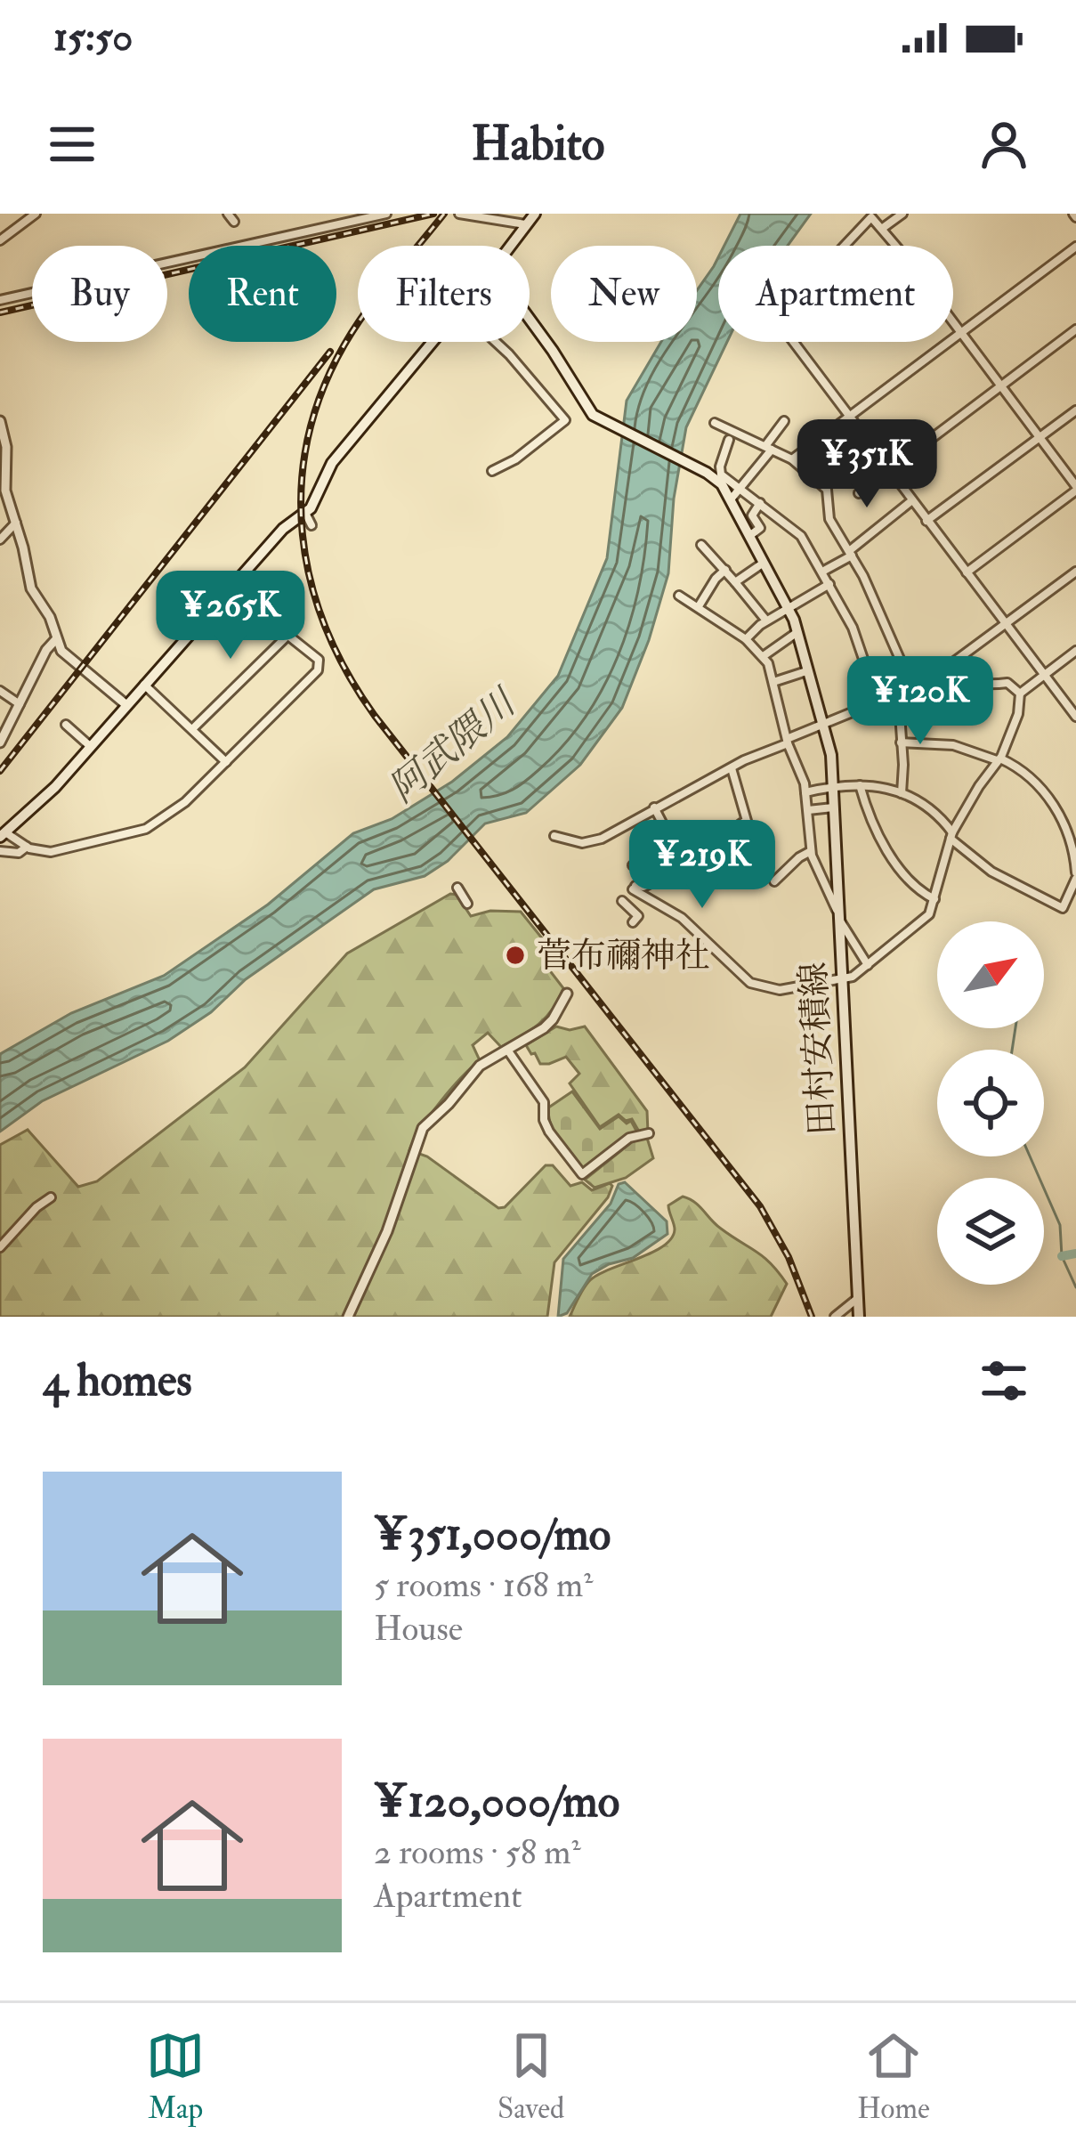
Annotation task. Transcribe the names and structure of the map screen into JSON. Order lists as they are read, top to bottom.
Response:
{
  "streets": {
    "main road": ["田村安積線"]
  },
  "water": ["阿武隈川"],
  "places": ["菅布禰神社"],
  "north": "top right",
  "page": {
    "status": "15:50",
    "header": "Habito",
    "chip": [
      "Buy",
      "Rent",
      "Filters",
      "New",
      "Apartment"
    ],
    "price": [
      "¥351K",
      "¥265K",
      "¥120K",
      "¥219K"
    ],
    "heading": "4 homes",
    "list": [
      {
        "name": "¥351,000/mo",
        "note": "5 rooms · 168 m² · House"
      },
      {
        "name": "¥120,000/mo",
        "note": "2 rooms · 58 m² · Apartment"
      }
    ],
    "tabs": ["Map", "Saved", "Home"]
  }
}
